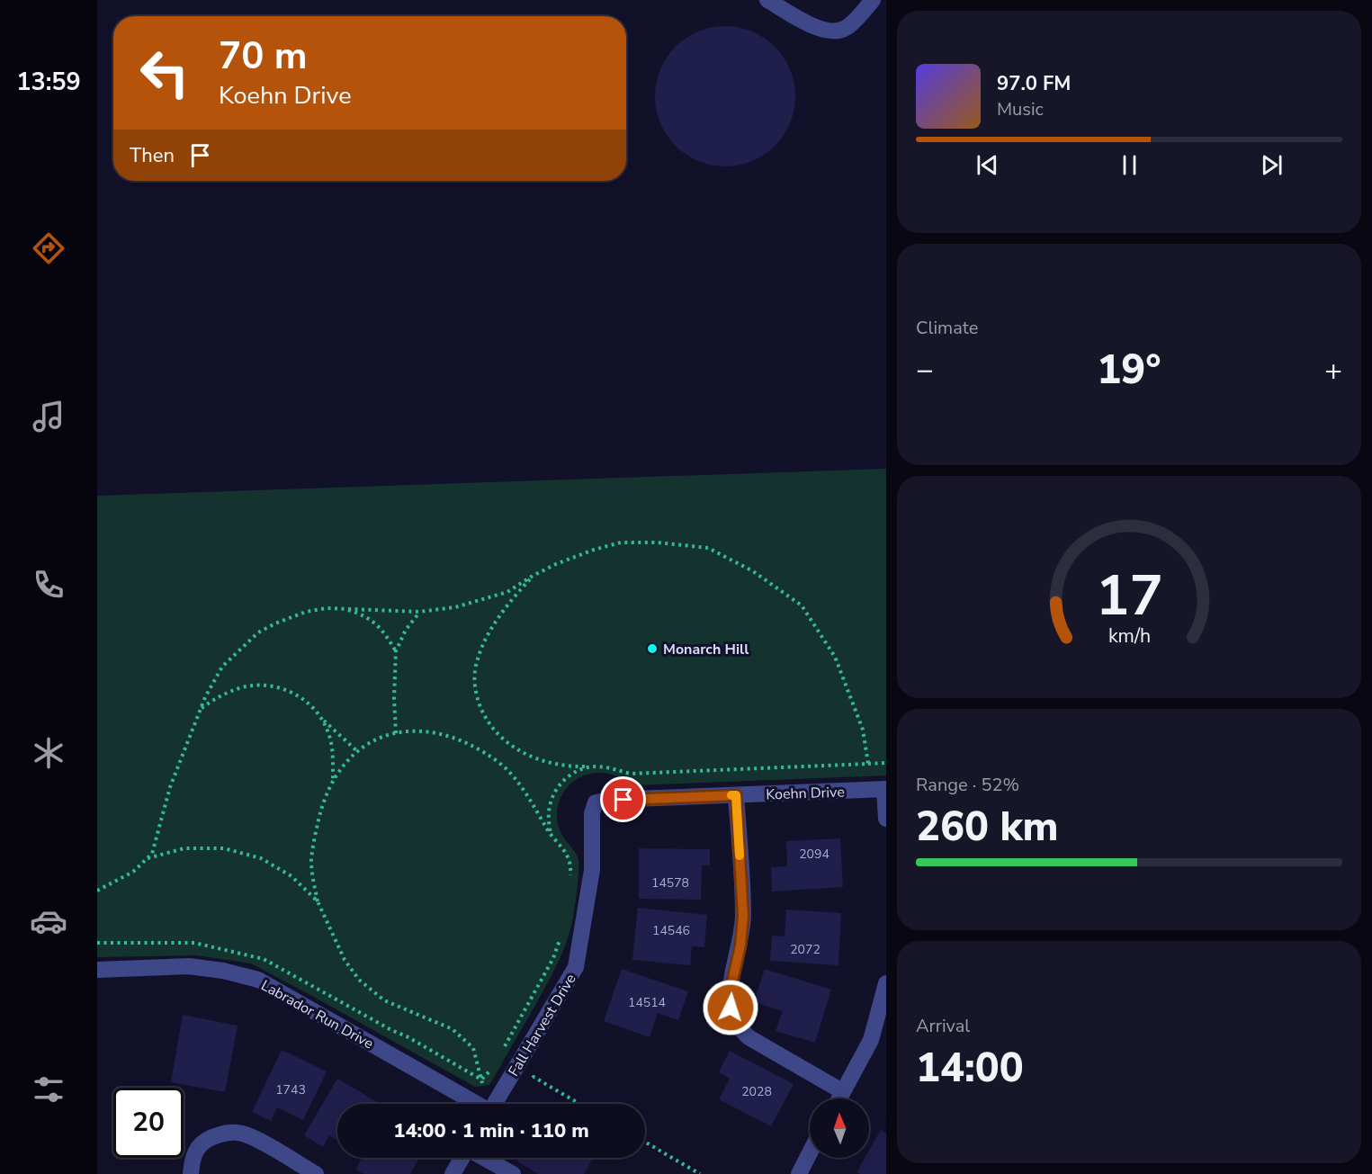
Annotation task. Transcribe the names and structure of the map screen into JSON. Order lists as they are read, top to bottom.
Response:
{
  "streets": {
    "street": ["Koehn Drive", "Labrador Run Drive", "Fall Harvest Drive"]
  },
  "crossings": [
    ["Koehn Drive", "Fall Harvest Drive"]
  ],
  "places": ["Monarch Hill"],
  "house_numbers": [
    "2094",
    "14578",
    "14546",
    "2072",
    "14514",
    "1743",
    "2028"
  ],
  "north": "top",
  "page": {
    "tabs": "13:59",
    "turn": ["70 m", "Koehn Drive"],
    "song": ["97.0 FM", "Music"],
    "then": "Then",
    "tile": [
      "Climate",
      ["Range · 52%", "260 km"],
      ["Arrival", "14:00"]
    ],
    "heat": ["−", "19°", "+"],
    "limit": "20",
    "trip": "14:00 · 1 min · 110 m",
    "gauge": ["17", "km/h"]
  }
}
